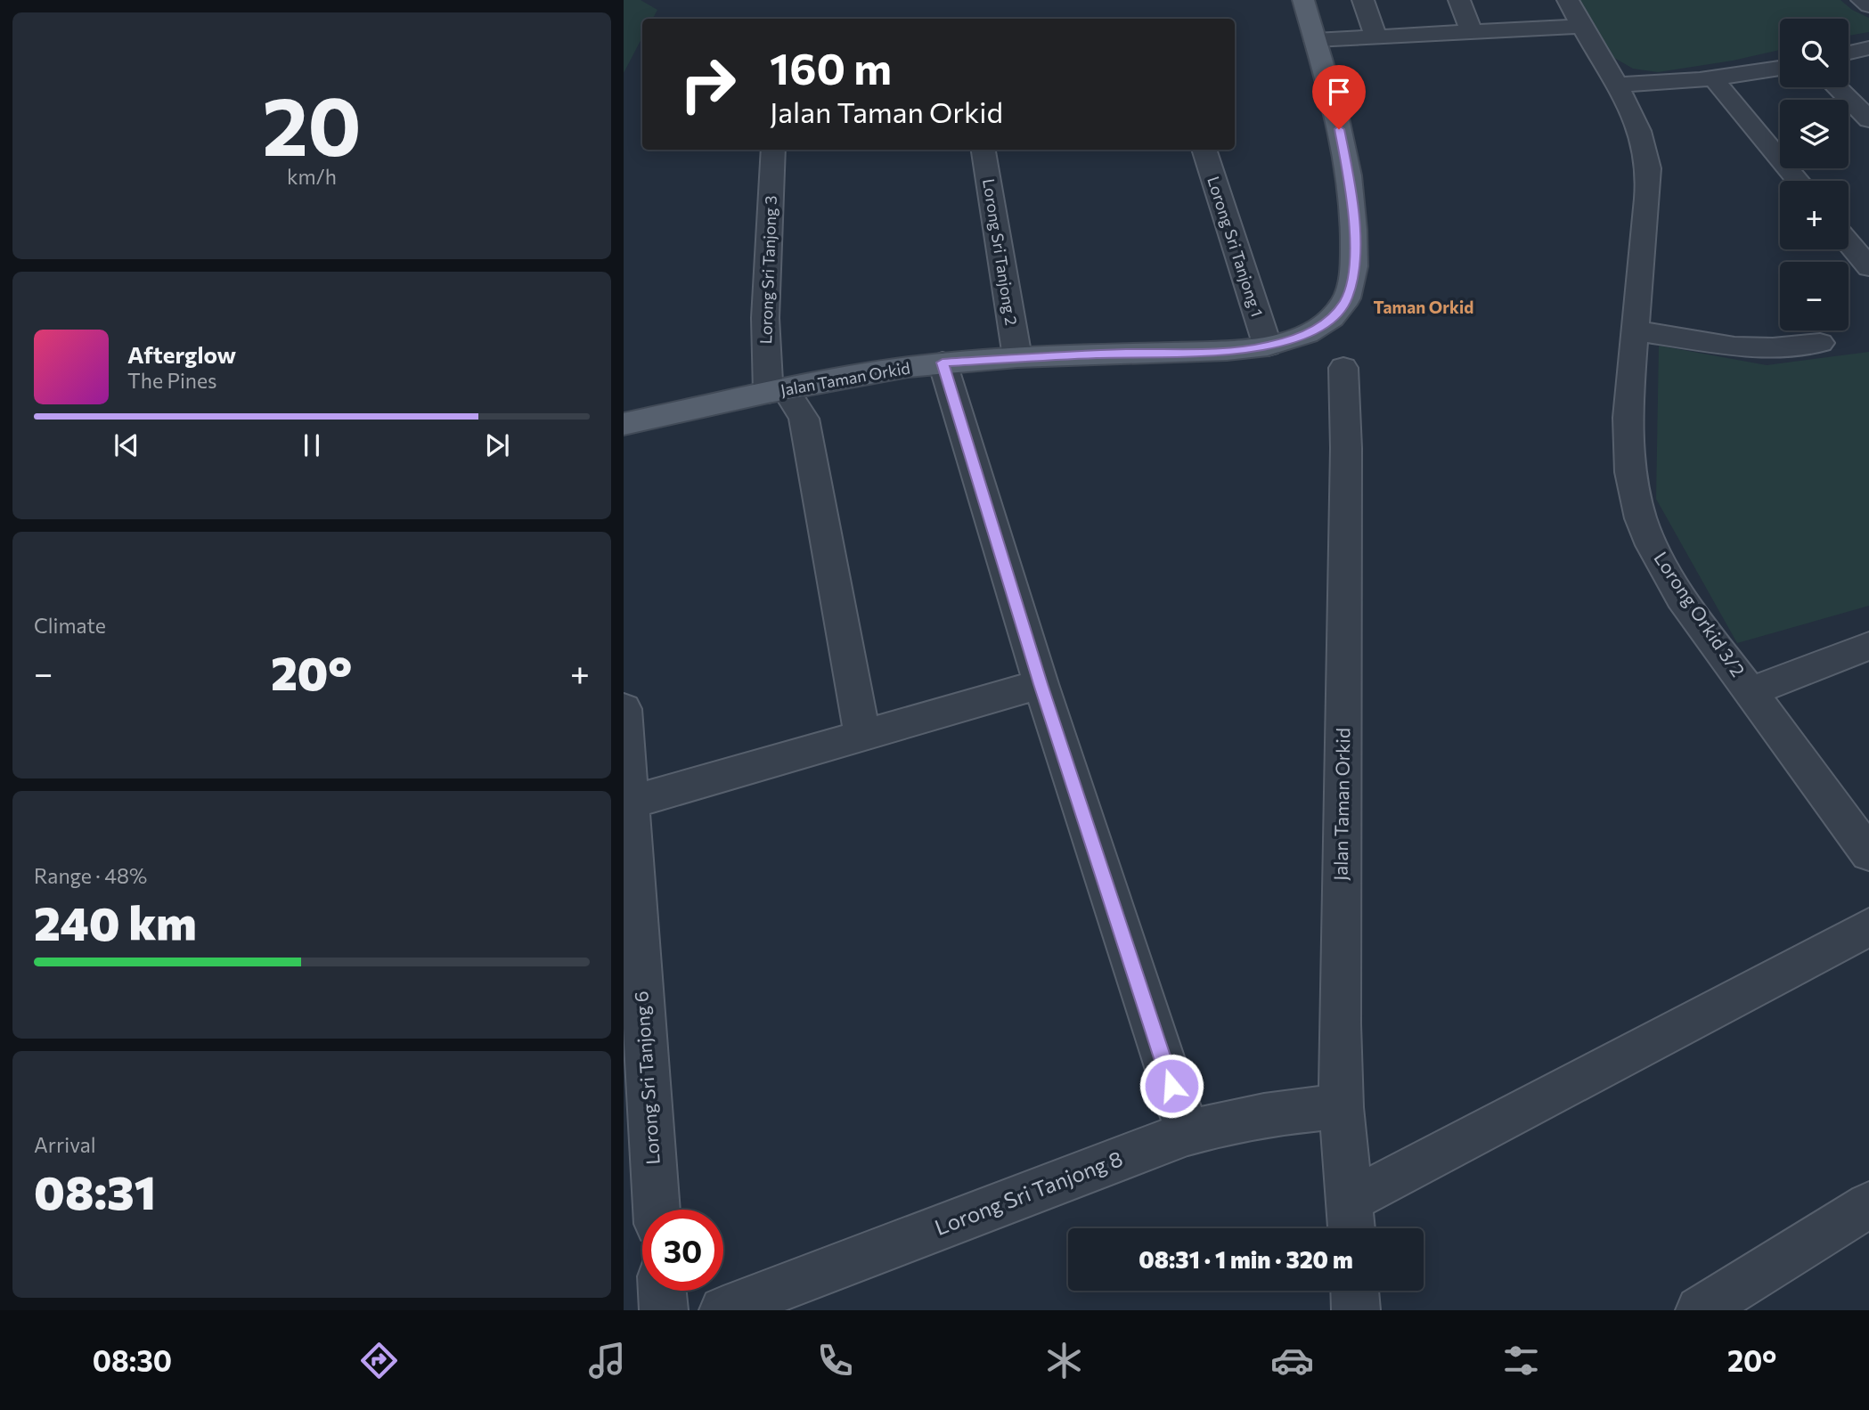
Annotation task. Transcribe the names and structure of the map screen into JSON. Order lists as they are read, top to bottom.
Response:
{
  "streets": {
    "main road": ["Jalan Taman Orkid"],
    "street": [
      "Lorong Sri Tanjong 1",
      "Lorong Sri Tanjong 2",
      "Lorong Sri Tanjong 3",
      "Lorong Orkid 3/2",
      "Lorong Sri Tanjong 6",
      "Lorong Sri Tanjong 8"
    ]
  },
  "crossings": [
    ["Lorong Sri Tanjong 1", "Jalan Taman Orkid"],
    ["Lorong Sri Tanjong 2", "Jalan Taman Orkid"],
    ["Lorong Sri Tanjong 3", "Jalan Taman Orkid"],
    ["Jalan Taman Orkid", "Lorong Sri Tanjong 8"]
  ],
  "districts": ["Taman Orkid"],
  "page": {
    "tile": [
      ["20", "km/h"],
      "Climate",
      ["Range · 48%", "240 km"],
      ["Arrival", "08:31"]
    ],
    "map_buttons": ["+", "−"],
    "turn": ["160 m", "Jalan Taman Orkid"],
    "song": ["Afterglow", "The Pines"],
    "heat": ["−", "20°", "+"],
    "limit": "30",
    "trip": "08:31 · 1 min · 320 m",
    "tabs": ["08:30", "20°"]
  }
}
